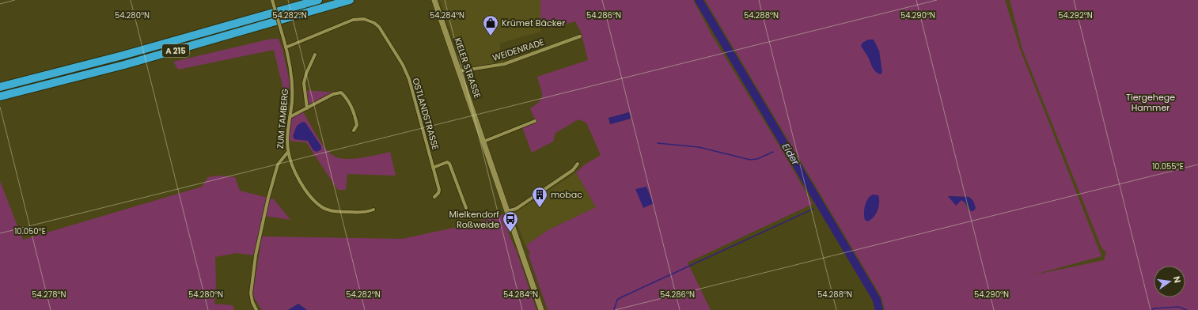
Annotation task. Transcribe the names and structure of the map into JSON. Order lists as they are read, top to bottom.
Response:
{
  "streets": {
    "highway": ["A 215"],
    "street": [
      "WEIDENRADE",
      "KIELER STRASSE",
      "OSTLANDSTRASSE",
      "ZUM TAMBERG"
    ]
  },
  "crossings": [
    ["WEIDENRADE", "KIELER STRASSE"],
    ["OSTLANDSTRASSE", "ZUM TAMBERG"]
  ],
  "water": ["Eider"],
  "parks": ["Tiergehege Hammer"],
  "places": {
    "shop": ["Krümet Bäcker"],
    "building": ["mobac"],
    "bus stop": ["Mielkendorf Roßweide"]
  },
  "north": "right",
  "coordinates": [
    "54.280°N",
    "54.282°N",
    "54.284°N",
    "54.286°N",
    "54.288°N",
    "54.290°N",
    "54.292°N",
    "10.055°E",
    "10.050°E",
    "54.278°N"
  ]
}
